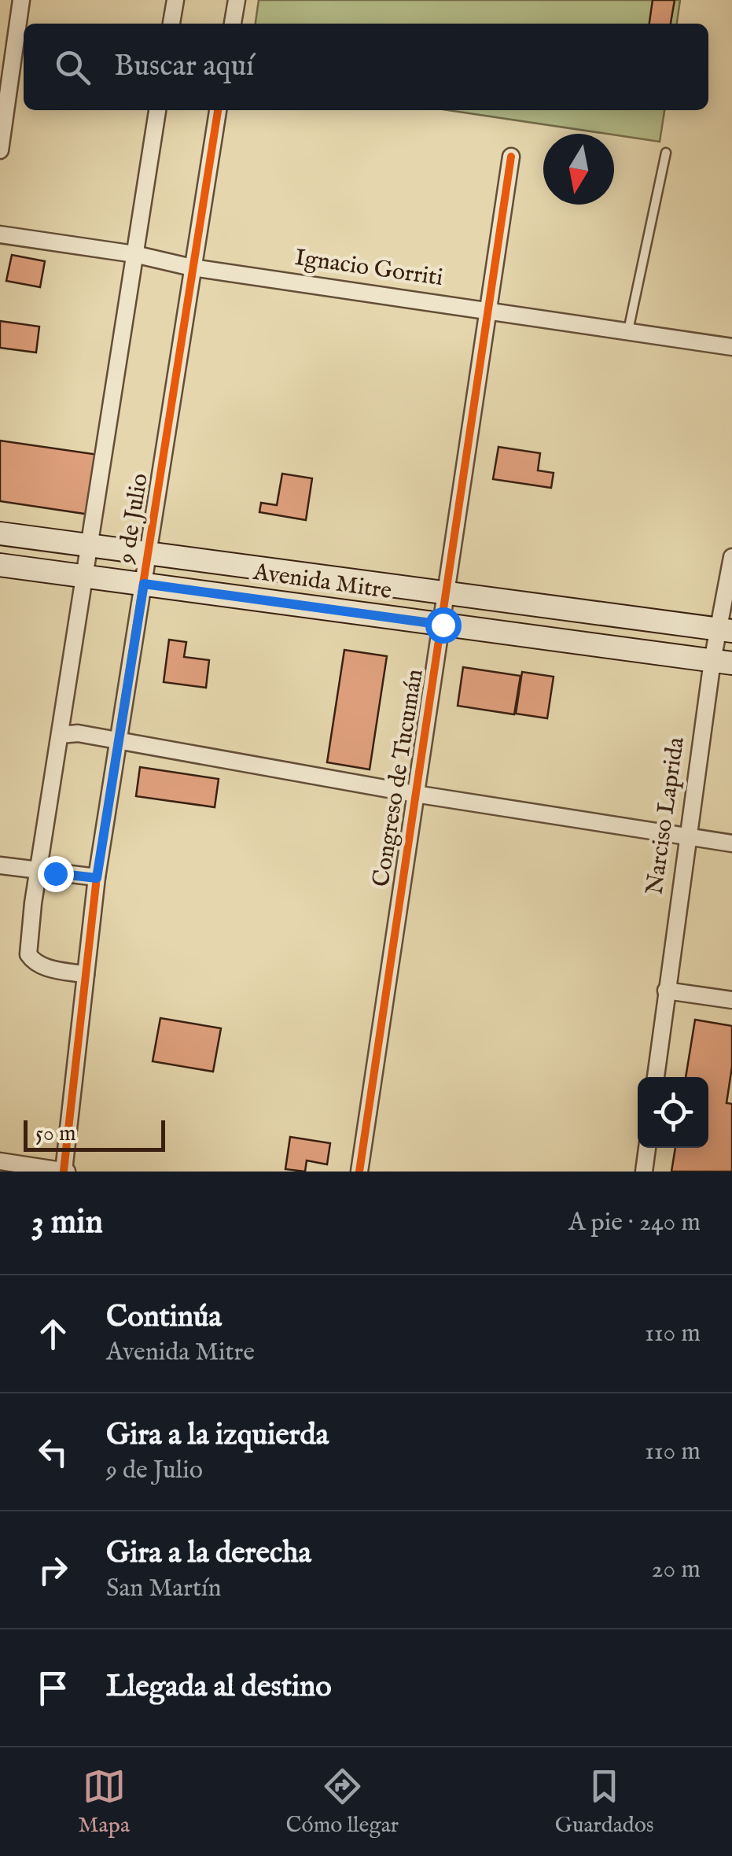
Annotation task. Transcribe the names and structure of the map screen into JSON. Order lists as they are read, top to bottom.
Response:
{
  "streets": {
    "main road": ["Avenida Mitre"],
    "street": [
      "Ignacio Gorriti",
      "9 de Julio",
      "Congreso de Tucumán",
      "Narciso Laprida"
    ]
  },
  "crossings": [
    ["Ignacio Gorriti", "9 de Julio"],
    ["Ignacio Gorriti", "Congreso de Tucumán"],
    ["9 de Julio", "Avenida Mitre"],
    ["Avenida Mitre", "Congreso de Tucumán"],
    ["Avenida Mitre", "Narciso Laprida"]
  ],
  "scale_bar": "50 m",
  "north": "bottom",
  "page": {
    "search": "Buscar aquí",
    "scale": "50 m",
    "heading": ["3 min", "A pie · 240 m"],
    "list": [
      ["Continúa", "Avenida Mitre", "110 m"],
      ["Gira a la izquierda", "9 de Julio", "110 m"],
      ["Gira a la derecha", "San Martín", "20 m"],
      "Llegada al destino"
    ],
    "nav": ["Mapa", "Cómo llegar", "Guardados"]
  }
}
